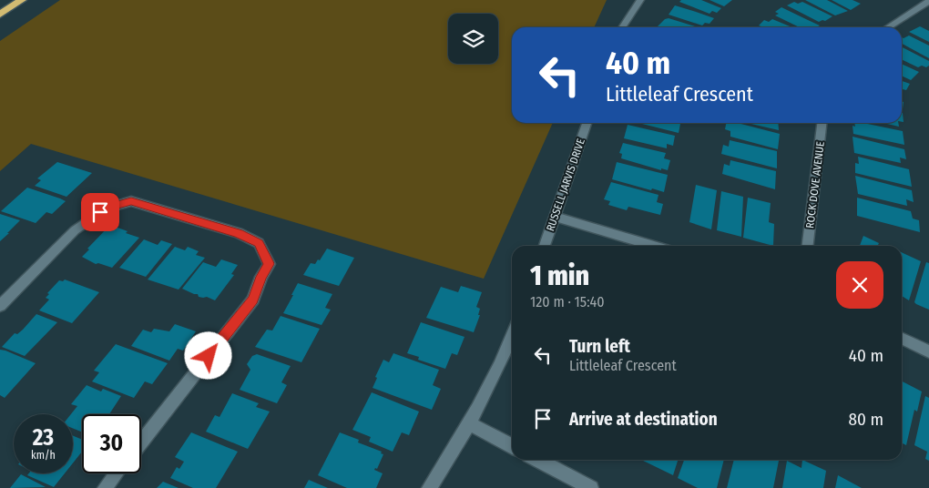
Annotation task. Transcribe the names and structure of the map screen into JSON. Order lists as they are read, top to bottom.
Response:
{
  "streets": {
    "street": ["RUSSELL JARVIS DRIVE", "ROCK DOVE AVENUE"]
  },
  "page": {
    "turn": ["40 m", "Littleleaf Crescent"],
    "heading": ["1 min", "120 m · 15:40"],
    "list": [
      {
        "name": "Turn left",
        "note": "Littleleaf Crescent",
        "value": "40 m"
      },
      {
        "name": "Arrive at destination",
        "value": "80 m"
      }
    ],
    "speed": "23 km/h",
    "limit": "30"
  }
}
